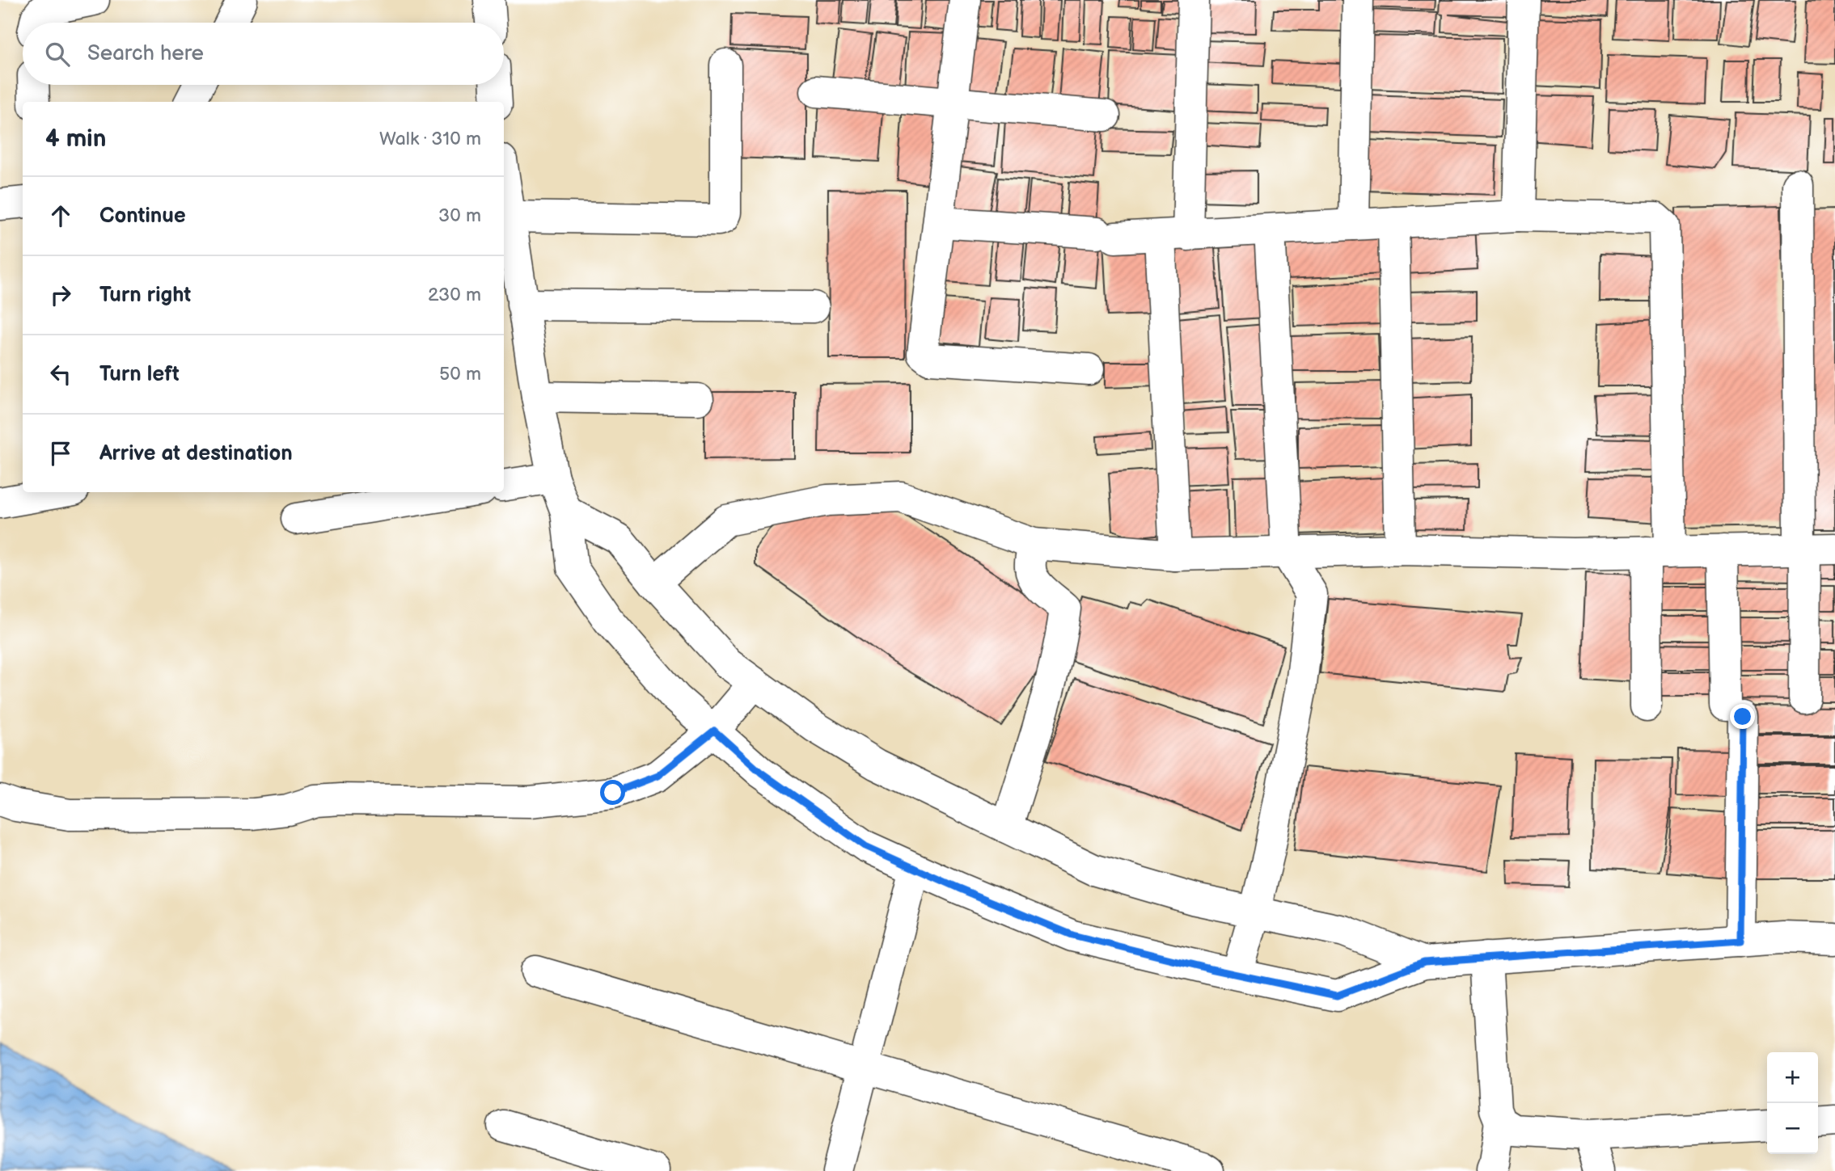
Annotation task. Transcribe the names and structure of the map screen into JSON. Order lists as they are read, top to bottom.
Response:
{
  "page": {
    "search": "Search here",
    "heading": ["4 min", "Walk · 310 m"],
    "list": [
      ["Continue", "30 m"],
      ["Turn right", "230 m"],
      ["Turn left", "50 m"],
      "Arrive at destination"
    ],
    "map_buttons": ["+", "−"]
  }
}
